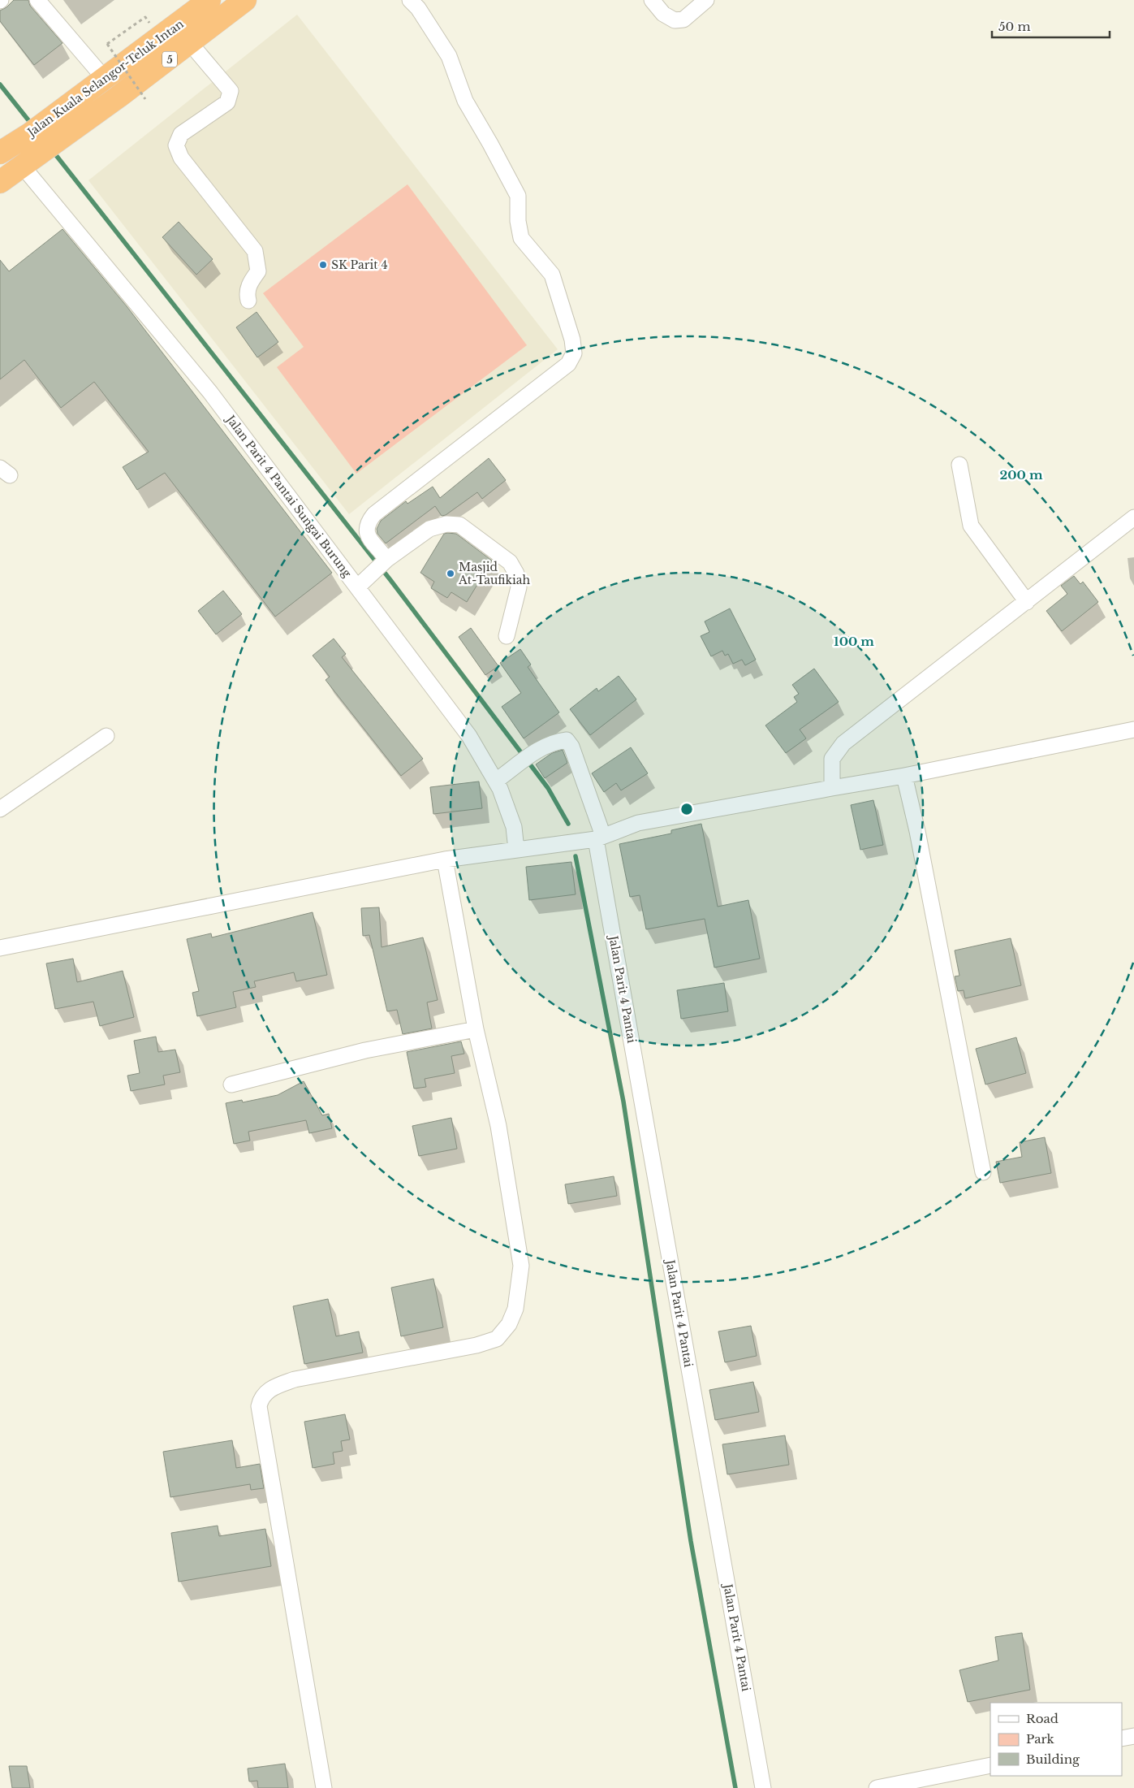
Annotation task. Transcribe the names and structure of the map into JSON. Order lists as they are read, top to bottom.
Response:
{
  "streets": {
    "highway": ["5", "Jalan Kuala Selangor-Teluk Intan"],
    "street": ["Jalan Parit 4 Pantai Sungai Burung", "Jalan Parit 4 Pantai"]
  },
  "crossings": [
    ["Jalan Kuala Selangor-Teluk Intan", "Jalan Parit 4 Pantai Sungai Burung"],
    ["Jalan Parit 4 Pantai Sungai Burung", "Jalan Parit 4 Pantai"]
  ],
  "places": ["SK Parit 4", "Masjid At-Taufikiah"],
  "legend": ["Road", "Park", "Building"],
  "scale_bar": "50 m",
  "rings": ["200 m", "100 m"]
}
